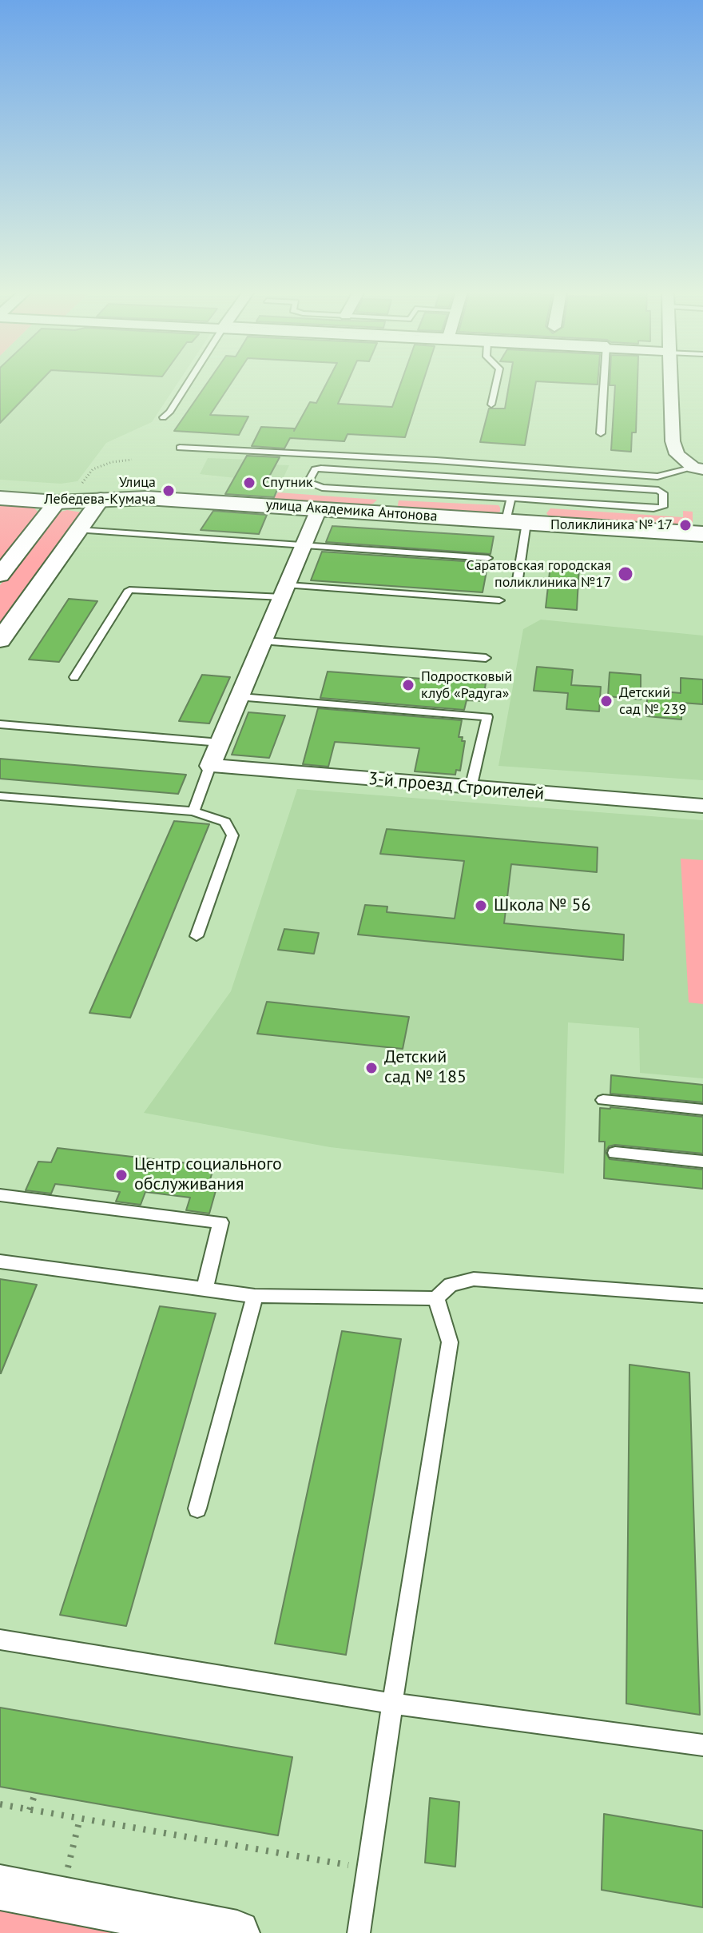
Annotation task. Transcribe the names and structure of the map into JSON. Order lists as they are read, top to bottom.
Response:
{
  "streets": {
    "main road": ["улица Академика Антонова"],
    "street": ["3-й проезд Строителей"]
  },
  "places": [
    "Спутник",
    "Улица Лебедева-Кумача",
    "Поликлиника № 17",
    "Саратовская городская поликлиника №17",
    "Подростковый клуб «Радуга»",
    "Детский сад № 239",
    "Школа № 56",
    "Детский сад № 185",
    "Центр социального обслуживания"
  ]
}
